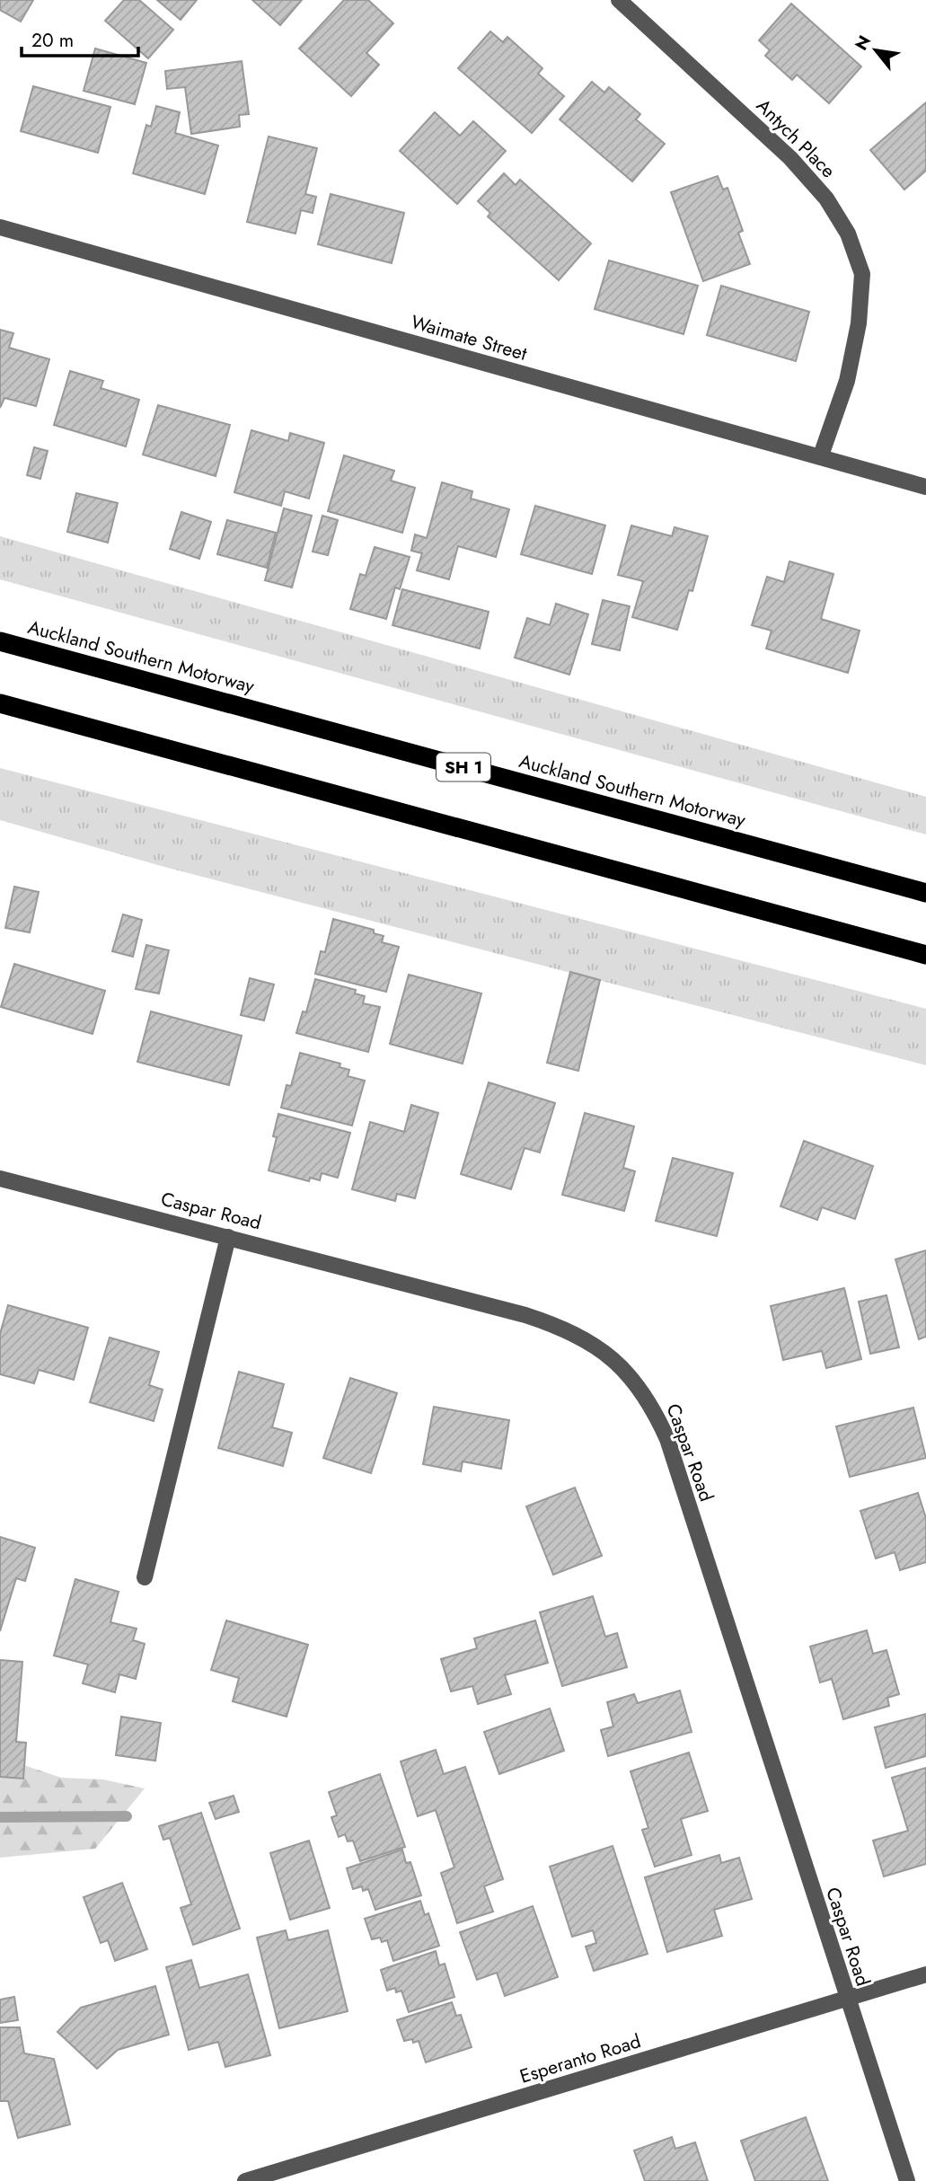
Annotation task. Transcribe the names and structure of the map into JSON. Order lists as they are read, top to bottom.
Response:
{
  "streets": {
    "highway": ["Auckland Southern Motorway", "SH 1"],
    "street": [
      "Antych Place",
      "Waimate Street",
      "Caspar Road",
      "Esperanto Road"
    ]
  },
  "crossings": [
    ["Antych Place", "Waimate Street"],
    ["Caspar Road", "Esperanto Road"]
  ],
  "scale_bar": "20 m",
  "north": "top left"
}
